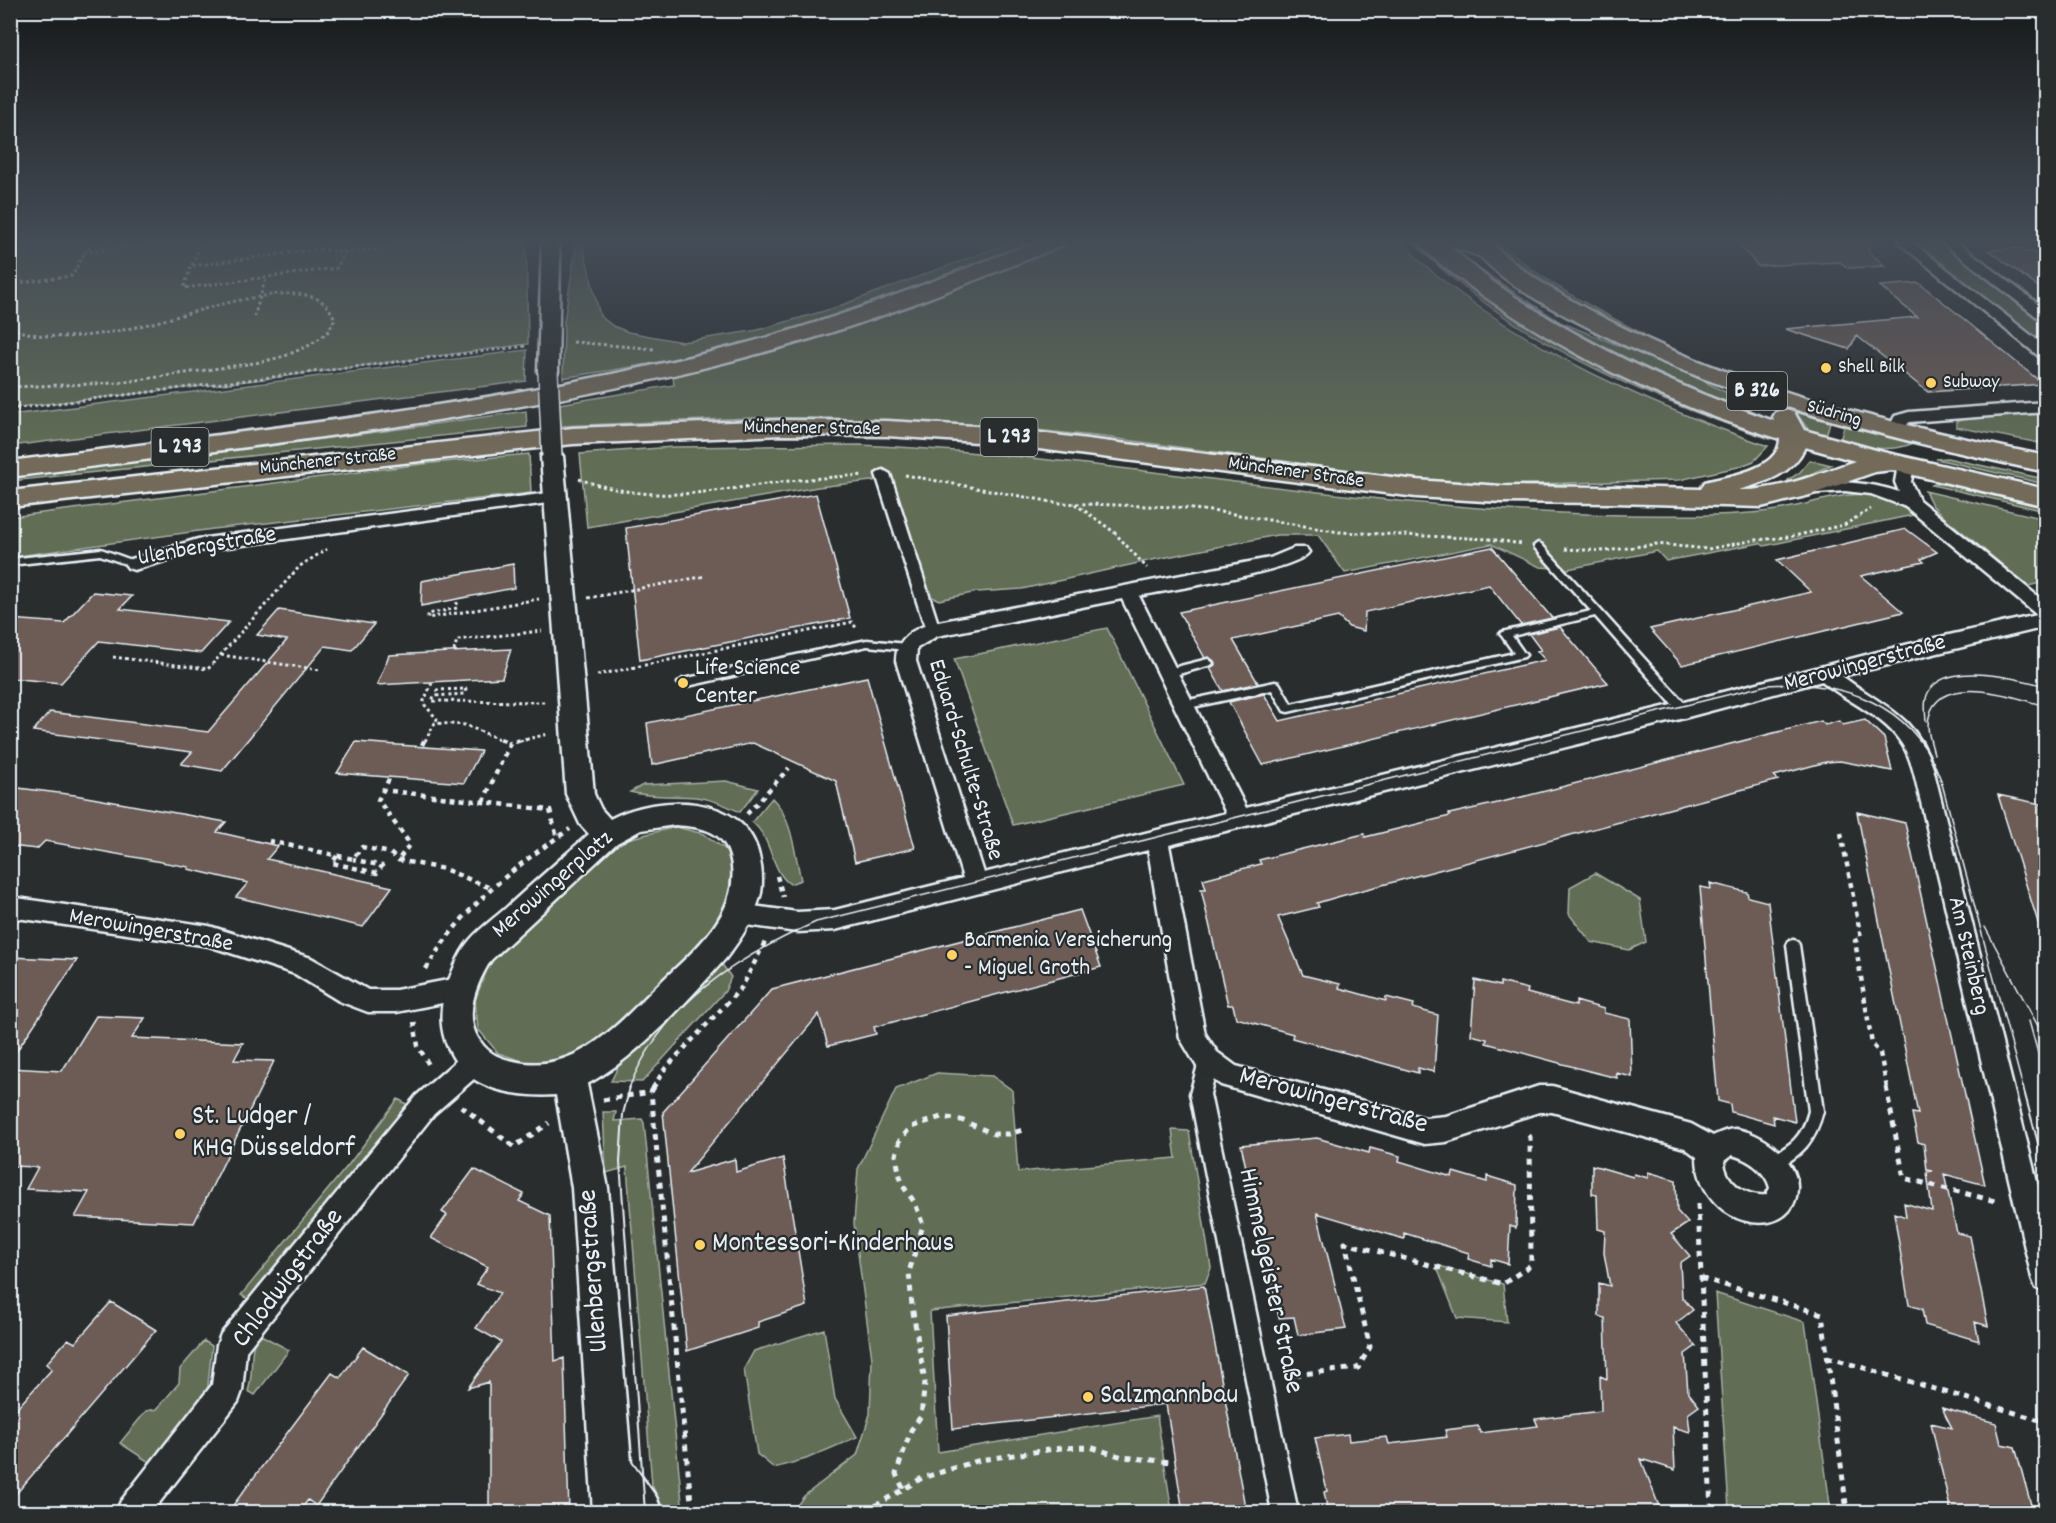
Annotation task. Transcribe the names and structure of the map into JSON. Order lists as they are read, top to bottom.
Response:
{
  "streets": {
    "main road": [
      "B 326",
      "Südring",
      "Münchener Straße",
      "L 293"
    ],
    "street": [
      "Ulenbergstraße",
      "Merowingerstraße",
      "Eduard-Schulte-Straße",
      "Merowingerplatz",
      "Am Steinberg",
      "Chlodwigstraße",
      "Himmelgeister Straße"
    ]
  },
  "crossings": [
    ["B 326", "Südring"],
    ["B 326", "Münchener Straße"],
    ["Merowingerstraße", "Eduard-Schulte-Straße"],
    ["Merowingerstraße", "Merowingerplatz"],
    ["Merowingerstraße", "Am Steinberg"],
    ["Merowingerstraße", "Himmelgeister Straße"],
    ["Merowingerplatz", "Chlodwigstraße"]
  ],
  "places": [
    "Shell Bilk",
    "Subway",
    "Life Science Center",
    "Barmenia Versicherung - Miguel Groth",
    "St. Ludger / KHG Düsseldorf",
    "Montessori-Kinderhaus",
    "Salzmannbau"
  ]
}
